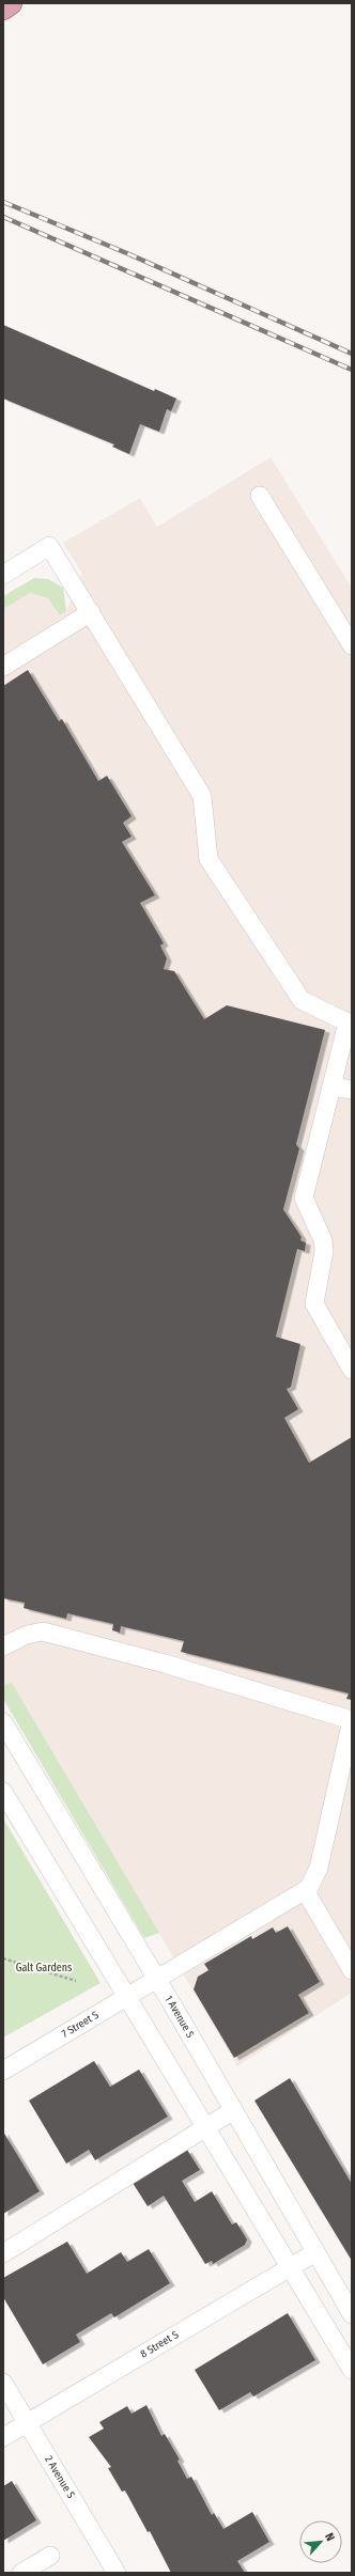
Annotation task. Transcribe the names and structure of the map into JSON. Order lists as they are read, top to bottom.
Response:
{
  "streets": {
    "street": [
      "1 Avenue S",
      "7 Street S",
      "8 Street S",
      "2 Avenue S"
    ]
  },
  "crossings": [
    ["1 Avenue S", "7 Street S"],
    ["1 Avenue S", "8 Street S"],
    ["8 Street S", "2 Avenue S"]
  ],
  "parks": ["Galt Gardens"],
  "north": "top right"
}
